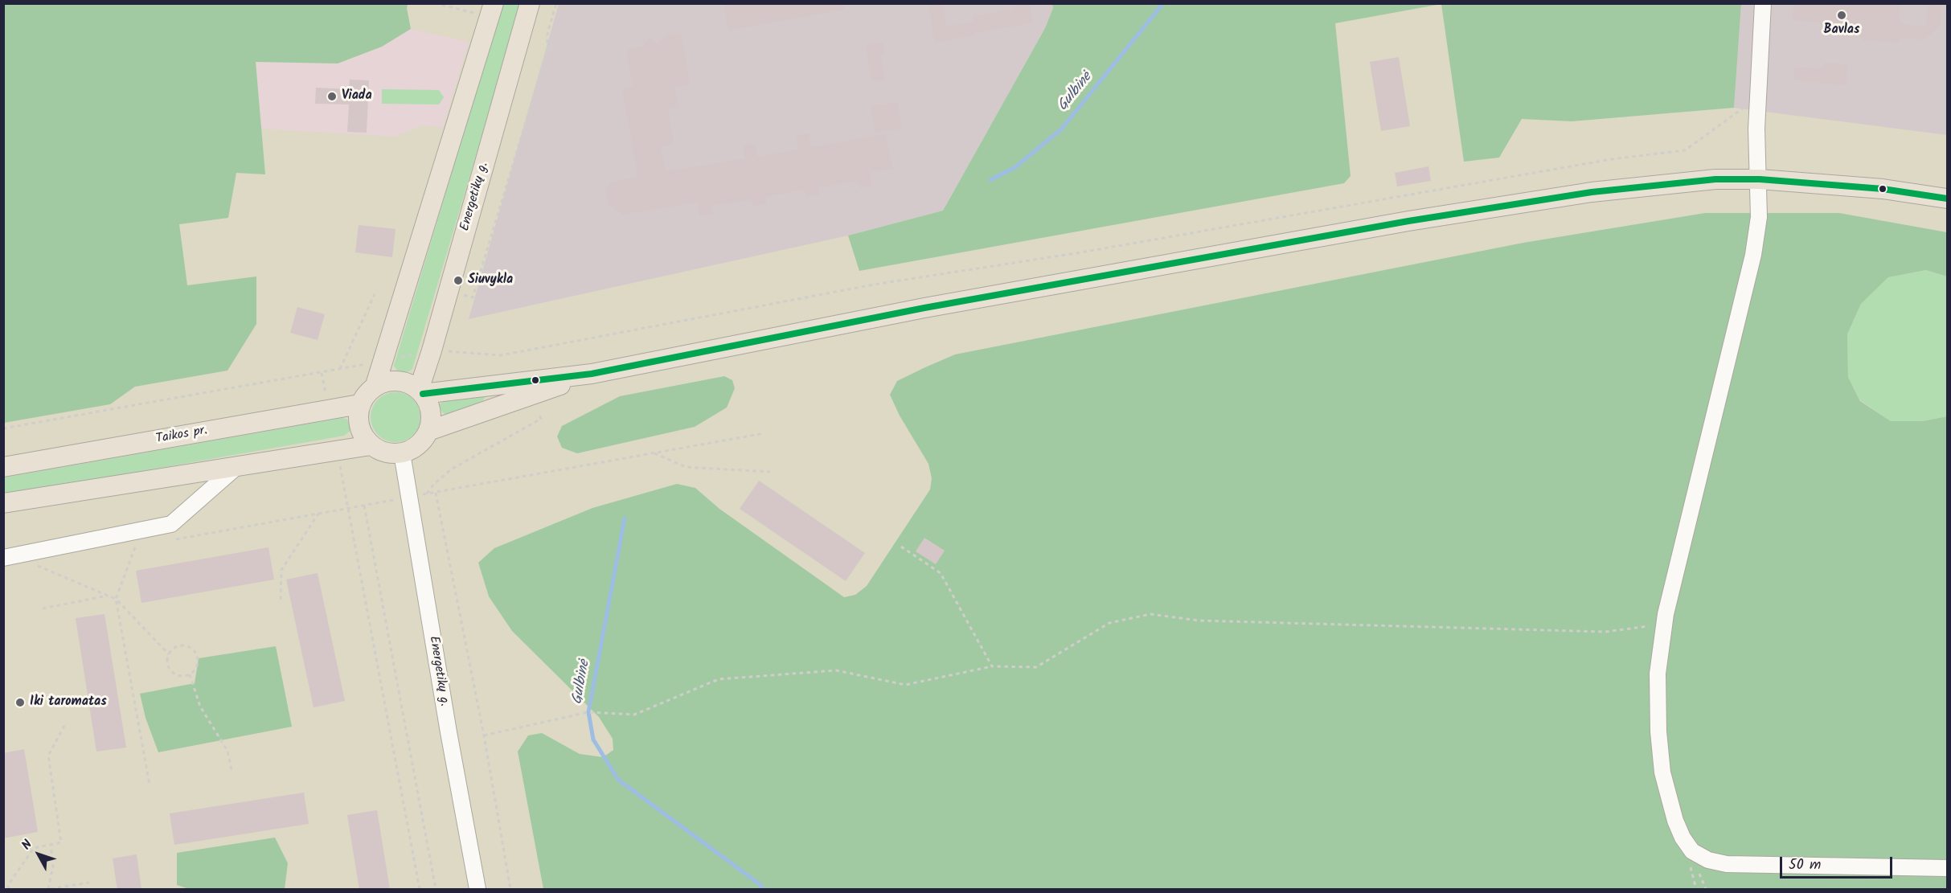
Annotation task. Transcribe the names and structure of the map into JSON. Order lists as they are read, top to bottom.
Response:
{
  "streets": {
    "main road": ["Energetikų g.", "Taikos pr."]
  },
  "crossings": [
    ["Energetikų g.", "Taikos pr."]
  ],
  "water": ["Gulbinė"],
  "places": [
    "Bavlas",
    "Viada",
    "Siuvykla",
    "Iki taromatas"
  ],
  "scale_bar": "50 m",
  "north": "top left"
}
